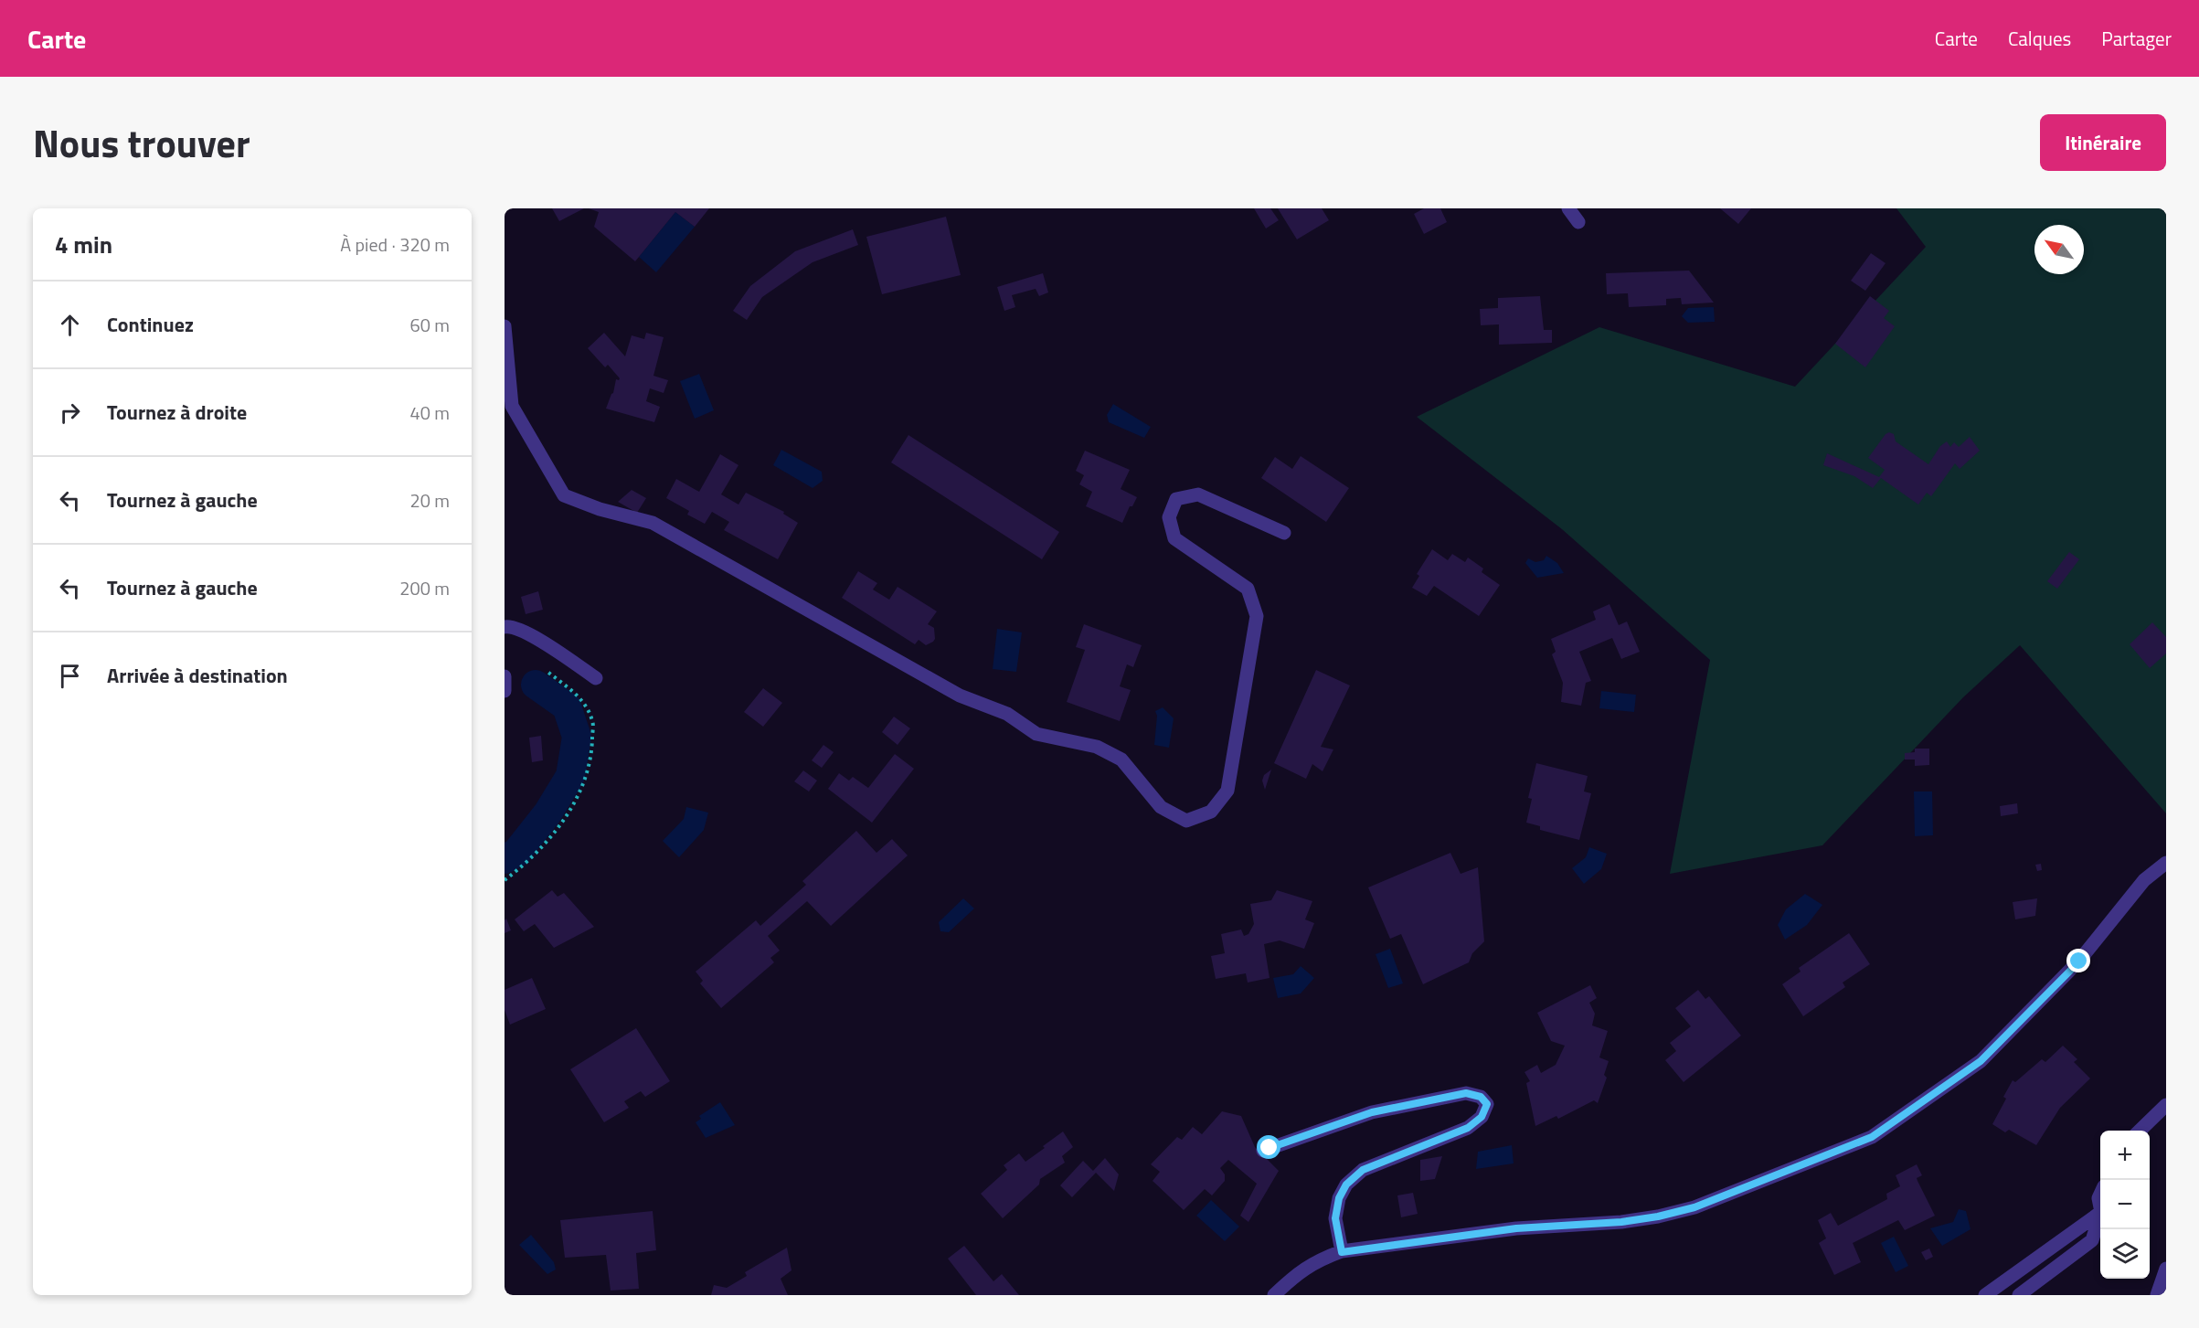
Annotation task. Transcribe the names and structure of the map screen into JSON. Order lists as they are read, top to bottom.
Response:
{
  "north": "top left",
  "page": {
    "header": "Carte",
    "nav": ["Carte", "Calques", "Partager"],
    "title": "Nous trouver",
    "buttons": "Itinéraire",
    "heading": ["4 min", "À pied · 320 m"],
    "list": [
      ["Continuez", "60 m"],
      ["Tournez à droite", "40 m"],
      ["Tournez à gauche", "20 m"],
      ["Tournez à gauche", "200 m"],
      "Arrivée à destination"
    ],
    "map_buttons": ["+", "−"]
  }
}
